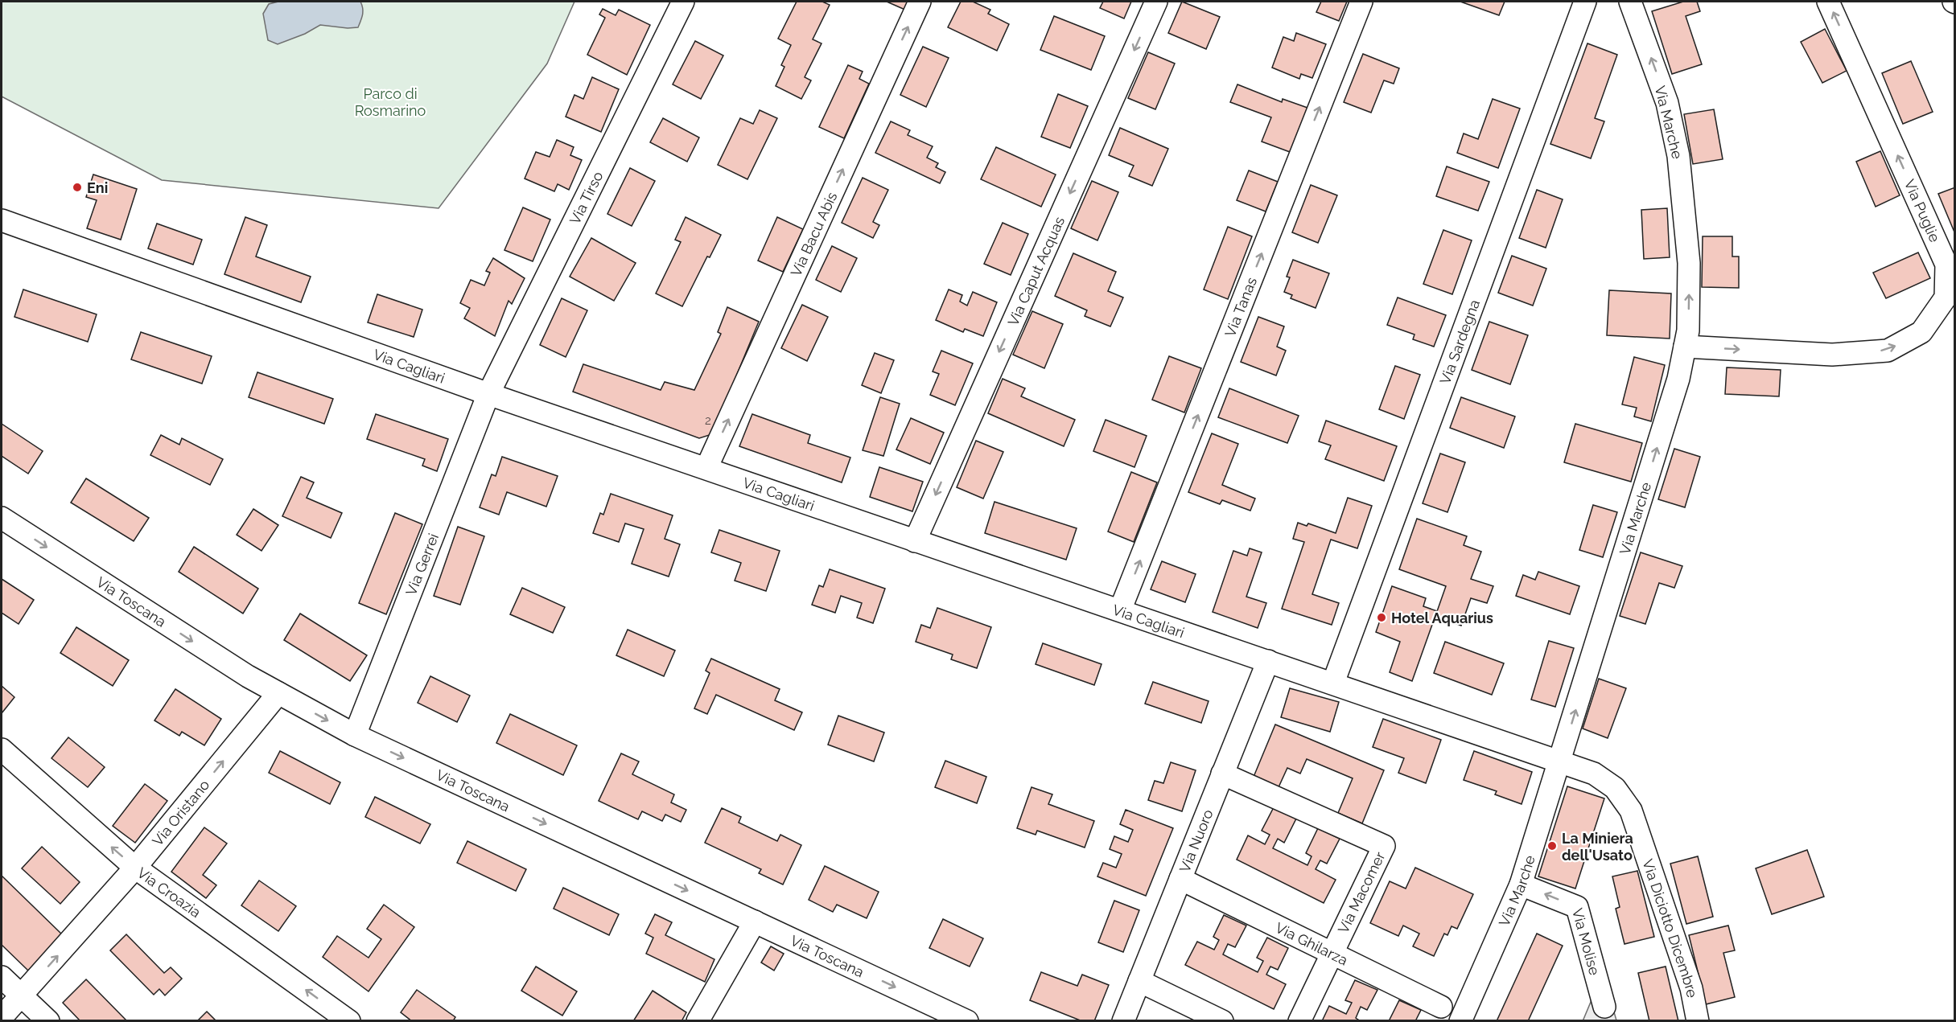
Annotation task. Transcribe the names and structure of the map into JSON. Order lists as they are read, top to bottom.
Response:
{
  "streets": {
    "street": [
      "Via Marche",
      "Via Tirso",
      "Via Puglie",
      "Via Bacu Abis",
      "Via Caput Acquas",
      "Via Tanas",
      "Via Sardegna",
      "Via Cagliari",
      "Via Gerrei",
      "Via Toscana",
      "Via Oristano",
      "Via Nuoro",
      "Via Croazia",
      "Via Macomer",
      "Via Diciotto Dicembre",
      "Via Ghilarza",
      "Via Molise"
    ]
  },
  "crossings": [
    ["Via Marche", "Via Puglie"],
    ["Via Marche", "Via Cagliari"],
    ["Via Marche", "Via Diciotto Dicembre"],
    ["Via Marche", "Via Molise"],
    ["Via Tirso", "Via Cagliari"],
    ["Via Tirso", "Via Gerrei"],
    ["Via Bacu Abis", "Via Cagliari"],
    ["Via Caput Acquas", "Via Cagliari"],
    ["Via Tanas", "Via Cagliari"],
    ["Via Sardegna", "Via Cagliari"],
    ["Via Cagliari", "Via Gerrei"],
    ["Via Cagliari", "Via Nuoro"],
    ["Via Cagliari", "Via Diciotto Dicembre"],
    ["Via Gerrei", "Via Toscana"],
    ["Via Toscana", "Via Oristano"],
    ["Via Oristano", "Via Croazia"],
    ["Via Nuoro", "Via Macomer"],
    ["Via Nuoro", "Via Ghilarza"],
    ["Via Macomer", "Via Ghilarza"]
  ],
  "one_way": [
    "Via Marche",
    "Via Bacu Abis",
    "Via Caput Acquas",
    "Via Tanas",
    "Via Toscana",
    "Via Oristano",
    "Via Croazia",
    "Via Molise"
  ],
  "parks": ["Parco di Rosmarino"],
  "places": ["Eni", "Hotel Aquarius", "La Miniera dell'Usato"],
  "house_numbers": ["2"]
}
